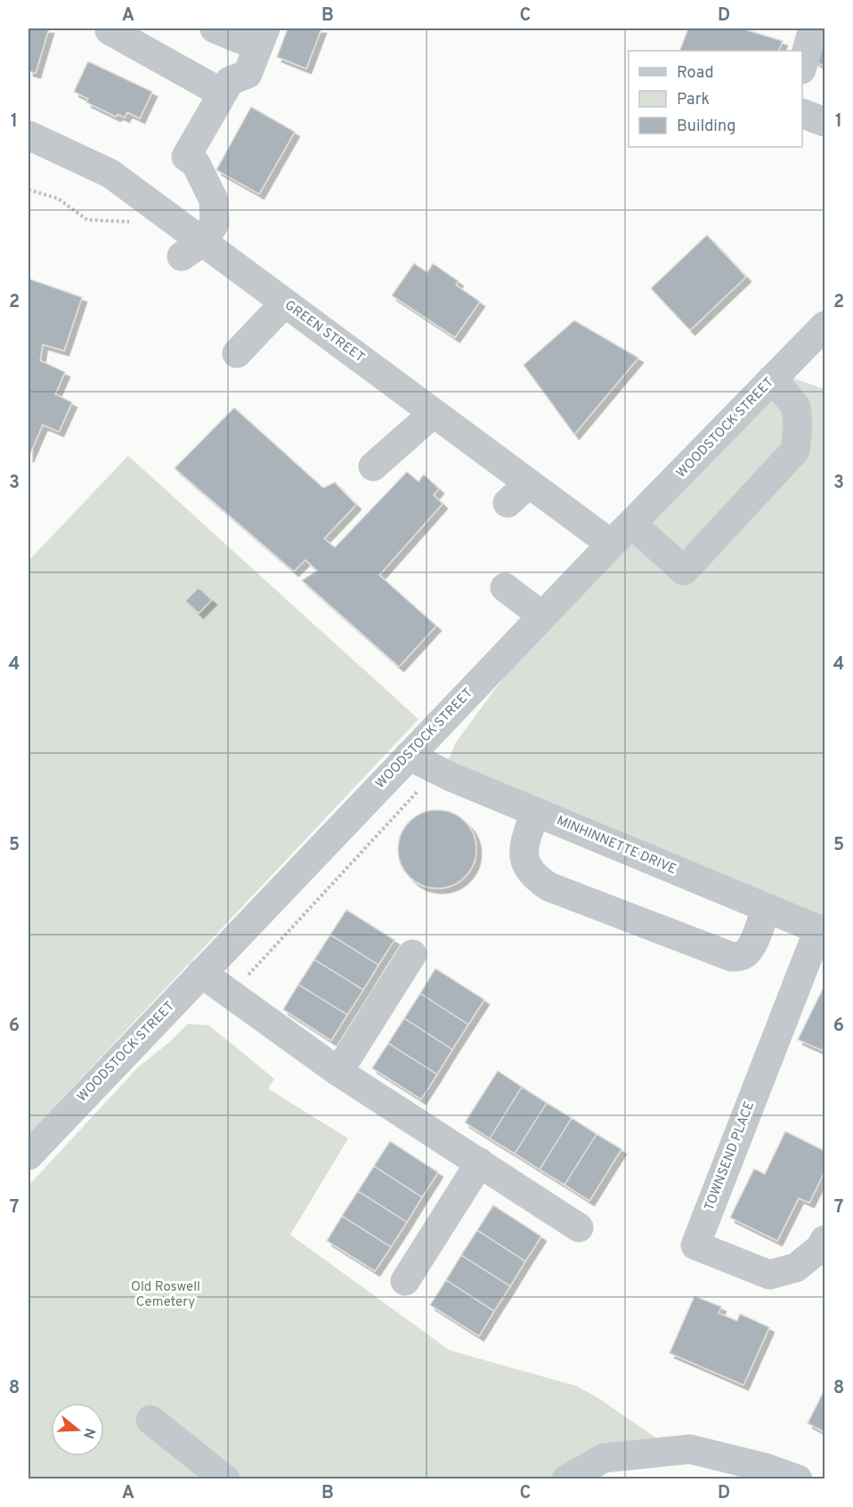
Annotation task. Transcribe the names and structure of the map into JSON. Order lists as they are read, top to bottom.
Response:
{
  "streets": {
    "street": [
      "GREEN STREET",
      "WOODSTOCK STREET",
      "MINHINNETTE DRIVE",
      "TOWNSEND PLACE"
    ]
  },
  "crossings": [
    ["GREEN STREET", "WOODSTOCK STREET"],
    ["WOODSTOCK STREET", "MINHINNETTE DRIVE"],
    ["MINHINNETTE DRIVE", "TOWNSEND PLACE"]
  ],
  "parks": ["Old Roswell Cemetery"],
  "legend": ["Road", "Park", "Building"],
  "north": "right",
  "grid": {
    "columns": [
      "A",
      "B",
      "C",
      "D"
    ],
    "rows": [
      "1",
      "2",
      "3",
      "4",
      "5",
      "6",
      "7",
      "8"
    ]
  }
}
